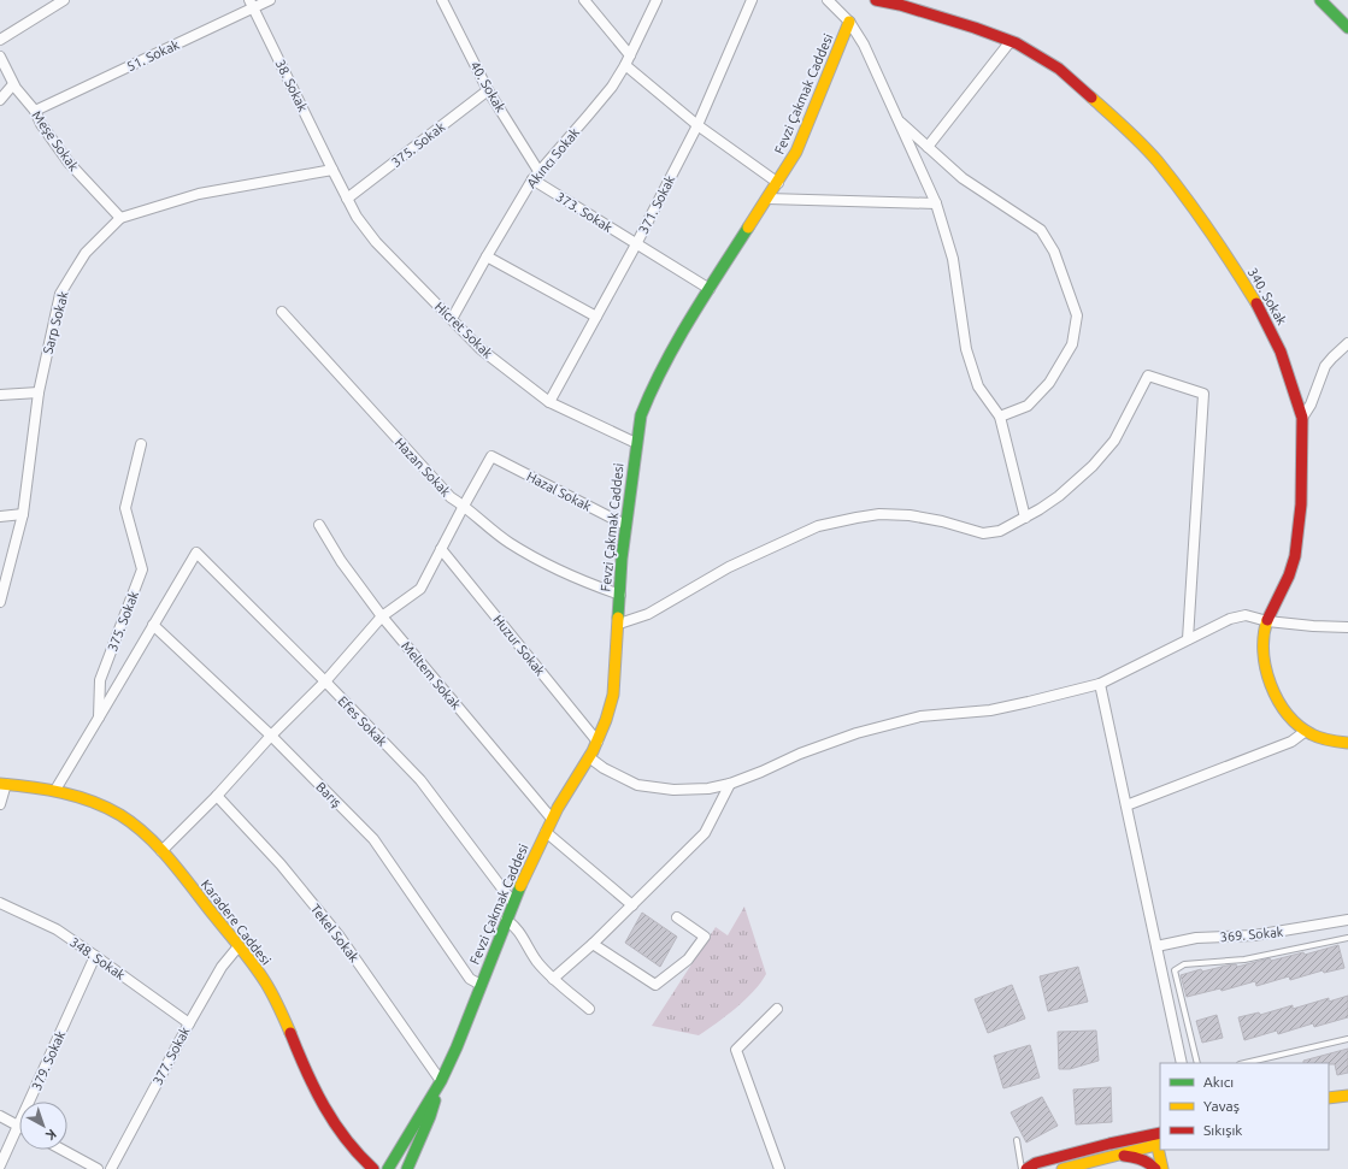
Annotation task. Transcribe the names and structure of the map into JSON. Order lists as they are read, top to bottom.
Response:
{
  "streets": {
    "street": [
      "51. Sokak",
      "38. Sokak",
      "40. Sokak",
      "Fevzi Çakmak Caddesi",
      "Meşe Sokak",
      "375. Sokak",
      "Akıncı Sokak",
      "371. Sokak",
      "373. Sokak",
      "340. Sokak",
      "Sarp Sokak",
      "Hicret Sokak",
      "Hazan Sokak",
      "Hazal Sokak",
      "Huzur Sokak",
      "Meltem Sokak",
      "Efes Sokak",
      "Barış",
      "Karadere Caddesi",
      "Tekel Sokak",
      "369. Sokak",
      "348. Sokak",
      "377. Sokak",
      "379. Sokak"
    ]
  },
  "crossings": [
    ["51. Sokak", "38. Sokak"],
    ["51. Sokak", "Meşe Sokak"],
    ["38. Sokak", "Sarp Sokak"],
    ["38. Sokak", "Hicret Sokak"],
    ["40. Sokak", "375. Sokak"],
    ["40. Sokak", "Akıncı Sokak"],
    ["Fevzi Çakmak Caddesi", "373. Sokak"],
    ["Fevzi Çakmak Caddesi", "Hicret Sokak"],
    ["Fevzi Çakmak Caddesi", "Hazan Sokak"],
    ["Fevzi Çakmak Caddesi", "Hazal Sokak"],
    ["Fevzi Çakmak Caddesi", "Huzur Sokak"],
    ["Fevzi Çakmak Caddesi", "Meltem Sokak"],
    ["Fevzi Çakmak Caddesi", "Efes Sokak"],
    ["Fevzi Çakmak Caddesi", "Barış"],
    ["Fevzi Çakmak Caddesi", "Tekel Sokak"],
    ["Meşe Sokak", "Sarp Sokak"],
    ["375. Sokak", "Hicret Sokak"],
    ["375. Sokak", "Karadere Caddesi"],
    ["Akıncı Sokak", "373. Sokak"],
    ["Akıncı Sokak", "Hicret Sokak"],
    ["371. Sokak", "373. Sokak"],
    ["371. Sokak", "Hicret Sokak"],
    ["Sarp Sokak", "Hicret Sokak"],
    ["Hazan Sokak", "Hazal Sokak"],
    ["Efes Sokak", "Barış"],
    ["Karadere Caddesi", "377. Sokak"],
    ["348. Sokak", "377. Sokak"],
    ["348. Sokak", "379. Sokak"]
  ],
  "legend": ["Akıcı", "Yavaş", "Sıkışık"],
  "north": "bottom right"
}
